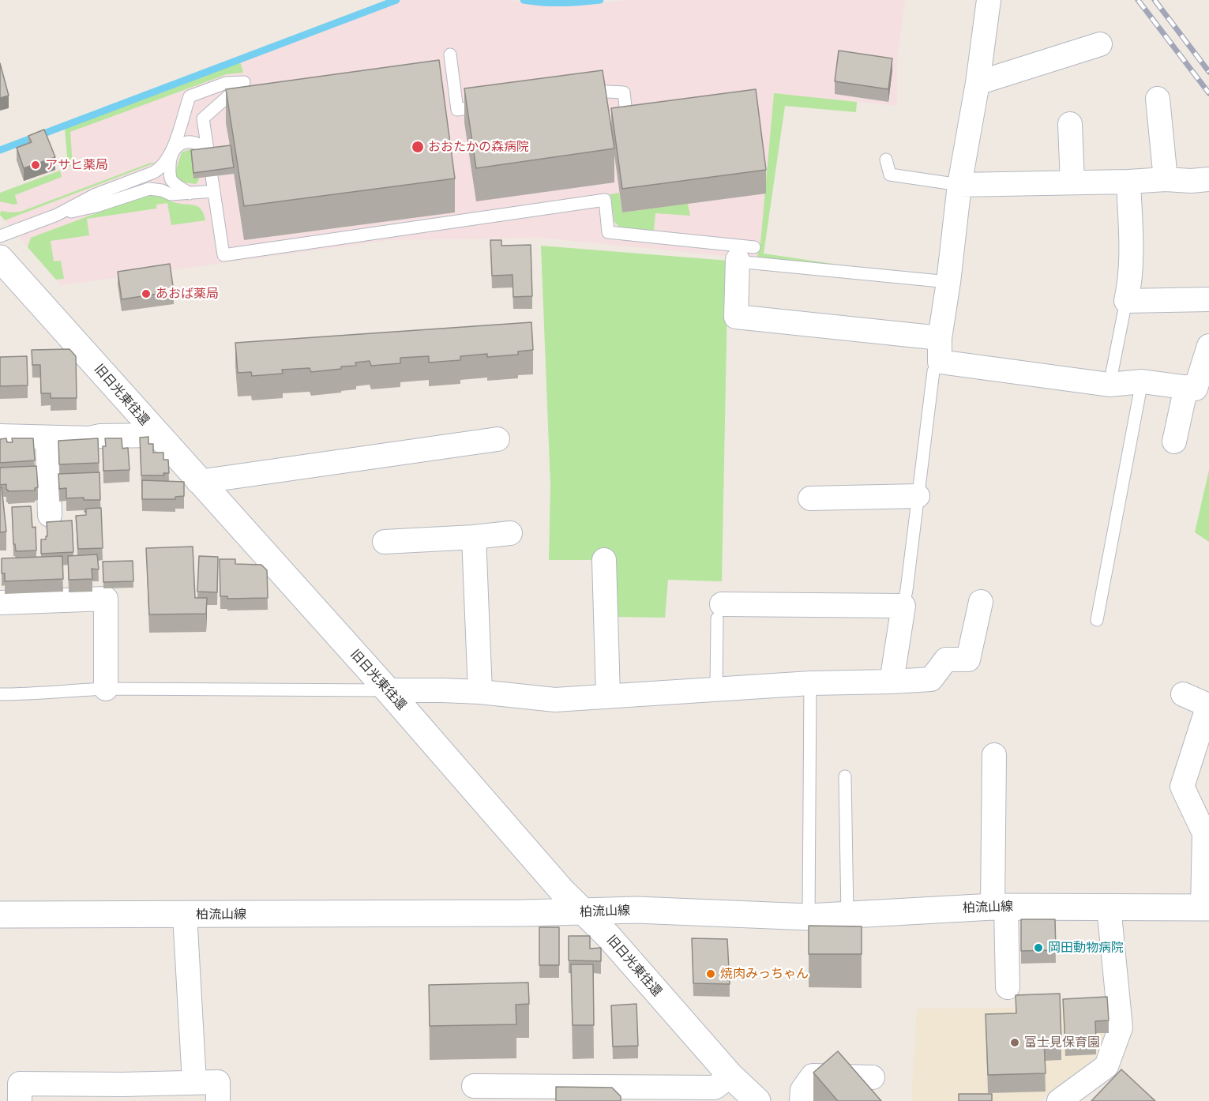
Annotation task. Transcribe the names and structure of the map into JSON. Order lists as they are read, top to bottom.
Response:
{
  "streets": {
    "main road": ["旧日光東往還", "柏流山線"]
  },
  "crossings": [
    ["旧日光東往還", "柏流山線"]
  ],
  "places": [
    "おおたかの森病院",
    "アサヒ薬局",
    "あおば薬局",
    "岡田動物病院",
    "焼肉みっちゃん",
    "富士見保育園"
  ]
}
